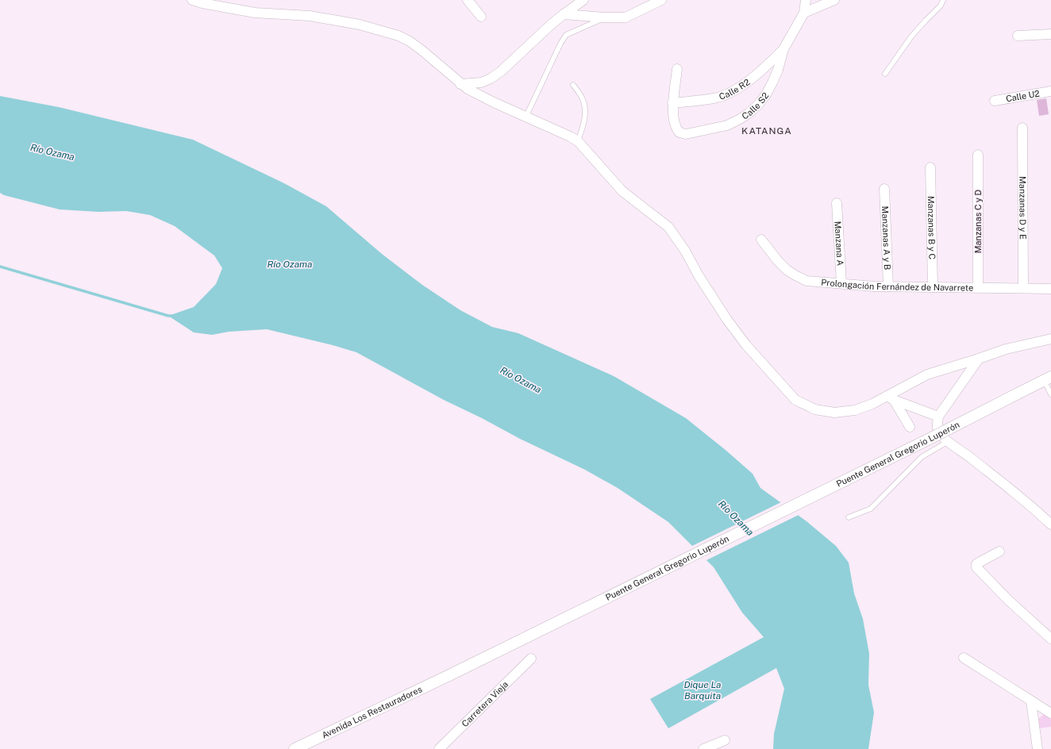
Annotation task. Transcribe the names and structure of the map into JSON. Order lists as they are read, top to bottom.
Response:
{
  "streets": {
    "street": [
      "Calle R2",
      "Calle U2",
      "Calle S2",
      "Manzanas D y E",
      "Manzanas C y D",
      "Manzanas B y C",
      "Manzanas A y B",
      "Manzana A",
      "Prolongación Fernández de Navarrete",
      "Puente General Gregorio Luperón",
      "Carretera Vieja",
      "Avenida Los Restauradores"
    ]
  },
  "crossings": [
    ["Calle R2", "Calle S2"],
    ["Manzanas D y E", "Prolongación Fernández de Navarrete"],
    ["Manzanas C y D", "Prolongación Fernández de Navarrete"],
    ["Manzanas B y C", "Prolongación Fernández de Navarrete"],
    ["Manzanas A y B", "Prolongación Fernández de Navarrete"],
    ["Manzana A", "Prolongación Fernández de Navarrete"],
    ["Puente General Gregorio Luperón", "Avenida Los Restauradores"]
  ],
  "districts": ["KATANGA"],
  "water": ["Río Ozama", "Dique La Barquita"]
}
